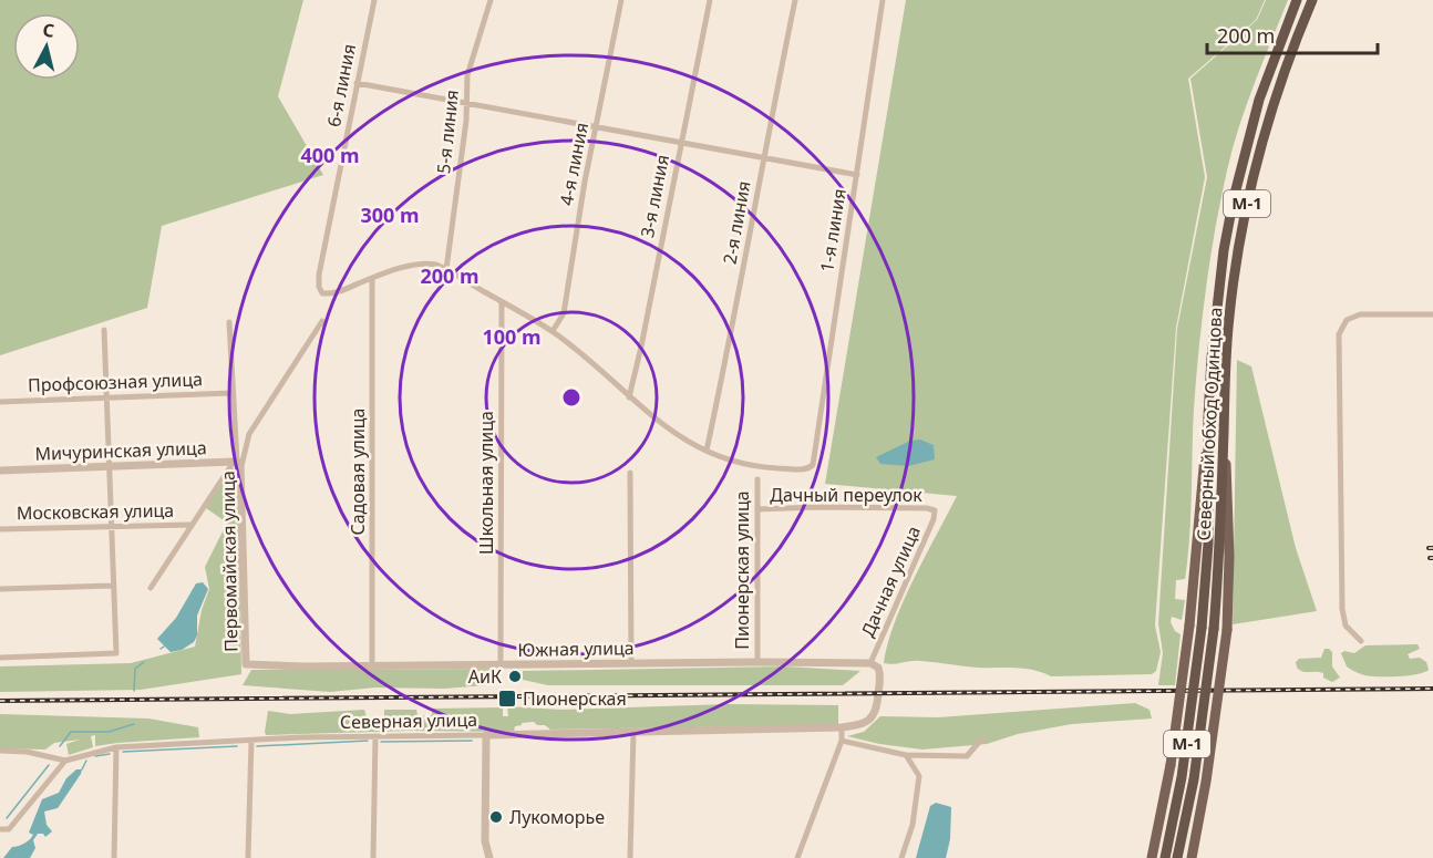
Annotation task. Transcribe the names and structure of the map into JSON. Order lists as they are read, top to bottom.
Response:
{
  "streets": {
    "highway": ["М-1", "Северный обход Одинцова"],
    "street": [
      "6-я линия",
      "5-я линия",
      "4-я линия",
      "3-я линия",
      "2-я линия",
      "1-я линия",
      "Профсоюзная улица",
      "Мичуринская улица",
      "Садовая улица",
      "Школьная улица",
      "Дачный переулок",
      "Московская улица",
      "Первомайская улица",
      "Пионерская улица",
      "Дачная улица",
      "Южная улица",
      "Северная улица"
    ]
  },
  "crossings": [
    ["6-я линия", "Садовая улица"],
    ["2-я линия", "1-я линия"],
    ["Мичуринская улица", "Первомайская улица"],
    ["Садовая улица", "Южная улица"],
    ["Школьная улица", "Южная улица"],
    ["Дачный переулок", "Пионерская улица"],
    ["Дачный переулок", "Дачная улица"],
    ["Первомайская улица", "Южная улица"],
    ["Пионерская улица", "Южная улица"],
    ["Дачная улица", "Южная улица"],
    ["Дачная улица", "Северная улица"],
    ["Южная улица", "Северная улица"]
  ],
  "places": {
    "other": ["АиК", "Лукоморье"],
    "transit": ["Пионерская"]
  },
  "scale_bar": "200 m",
  "north": "top",
  "rings": [
    "400 m",
    "300 m",
    "200 m",
    "100 m"
  ]
}
